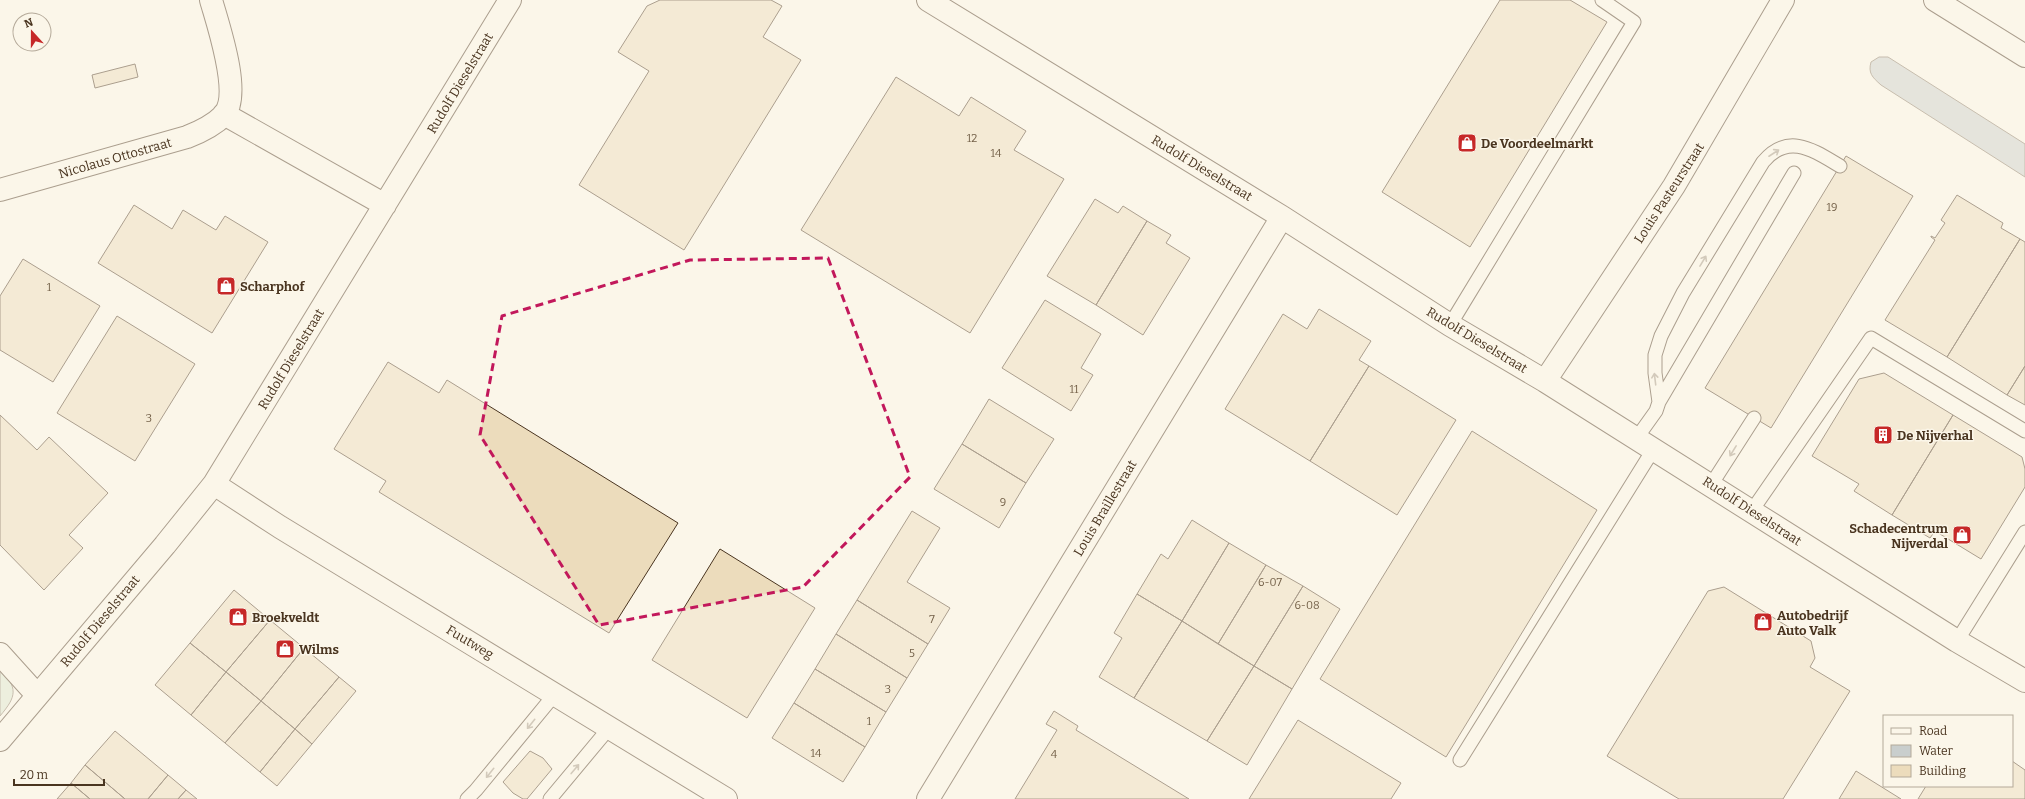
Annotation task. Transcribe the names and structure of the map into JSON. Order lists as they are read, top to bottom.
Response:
{
  "streets": {
    "street": [
      "Rudolf Dieselstraat",
      "Nicolaus Ottostraat",
      "Louis Pasteurstraat",
      "Louis Braillestraat",
      "Fuutweg"
    ]
  },
  "crossings": [
    ["Rudolf Dieselstraat", "Louis Pasteurstraat"],
    ["Rudolf Dieselstraat", "Louis Braillestraat"],
    ["Rudolf Dieselstraat", "Fuutweg"]
  ],
  "places": {
    "shop": [
      "De Voordeelmarkt",
      "Scharphof",
      "Schadecentrum Nijverdal",
      "Broekveldt",
      "Autobedrijf Auto Valk",
      "Wilms"
    ],
    "building": ["De Nijverhal"]
  },
  "house_numbers": [
    "12",
    "14",
    "19",
    "1",
    "11",
    "3",
    "9",
    "6-07",
    "6-08",
    "7",
    "5",
    "3",
    "1",
    "14",
    "4"
  ],
  "legend": ["Road", "Water", "Building"],
  "scale_bar": "20 m",
  "north": "top"
}
